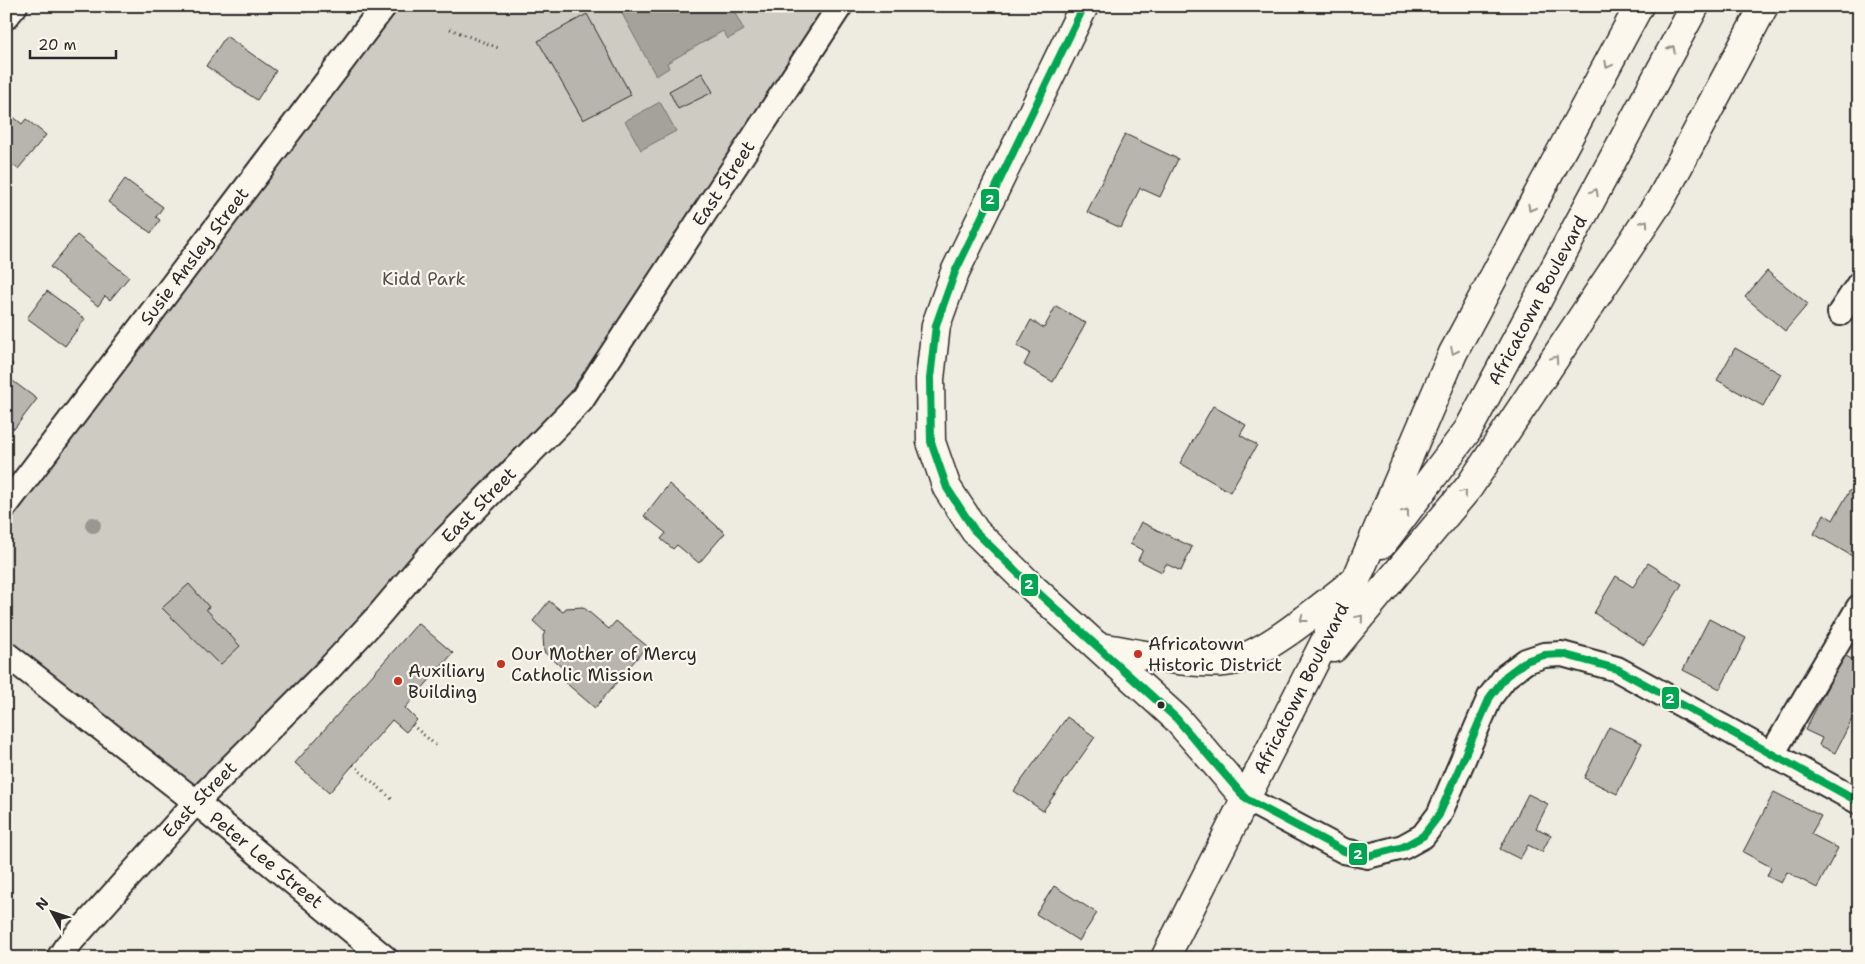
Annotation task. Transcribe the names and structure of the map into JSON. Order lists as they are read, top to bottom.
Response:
{
  "streets": {
    "main road": ["Africatown Boulevard"],
    "street": ["East Street", "Susie Ansley Street", "Peter Lee Street"]
  },
  "crossings": [
    ["East Street", "Peter Lee Street"]
  ],
  "parks": ["Kidd Park"],
  "places": ["Africatown Historic District", "Our Mother of Mercy Catholic Mission", "Auxiliary Building"],
  "lines": ["transit line 2"],
  "scale_bar": "20 m",
  "north": "top left"
}
